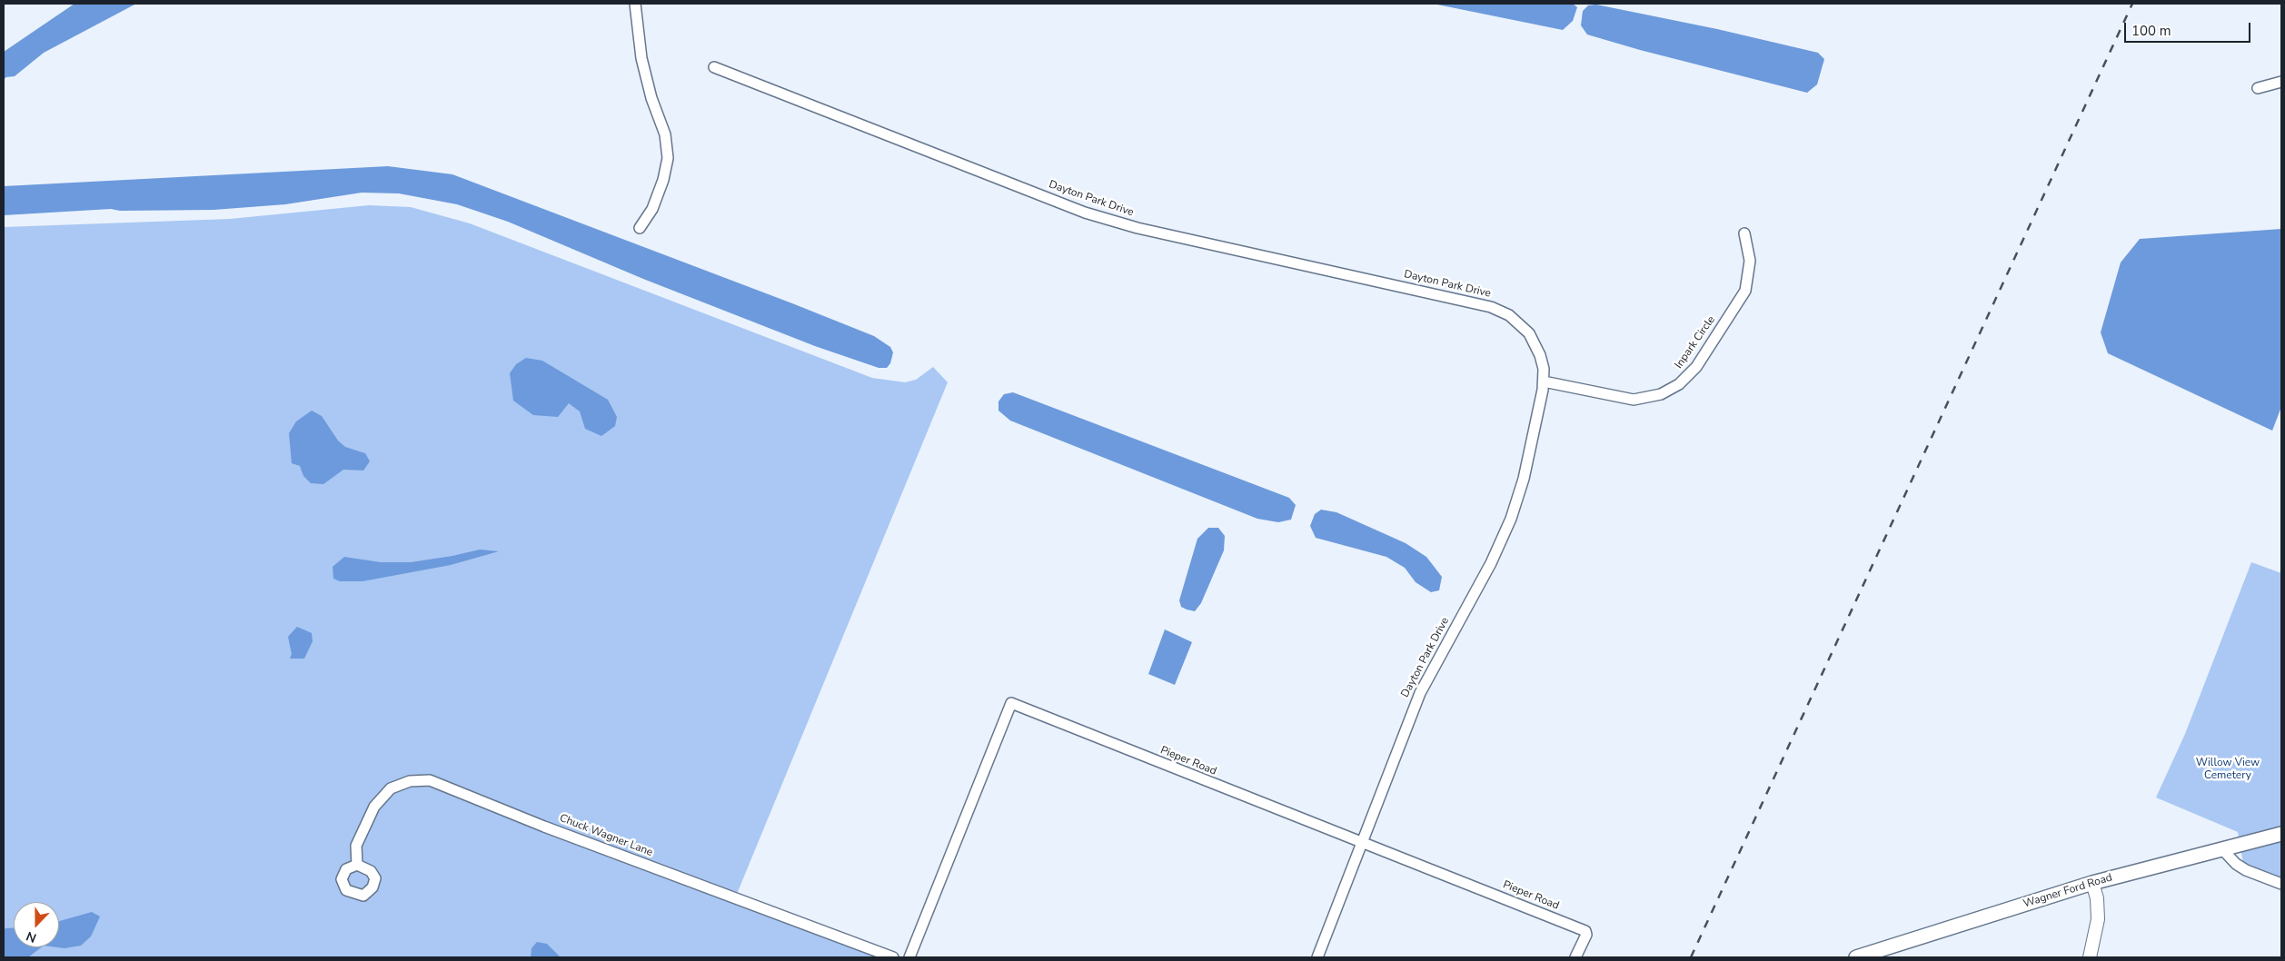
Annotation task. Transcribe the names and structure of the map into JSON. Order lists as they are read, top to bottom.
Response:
{
  "streets": {
    "main road": ["Wagner Ford Road"],
    "street": [
      "Dayton Park Drive",
      "Inpark Circle",
      "Pieper Road",
      "Chuck Wagner Lane"
    ]
  },
  "crossings": [
    ["Dayton Park Drive", "Inpark Circle"],
    ["Dayton Park Drive", "Pieper Road"]
  ],
  "parks": ["Willow View Cemetery"],
  "scale_bar": "100 m",
  "north": "bottom"
}
